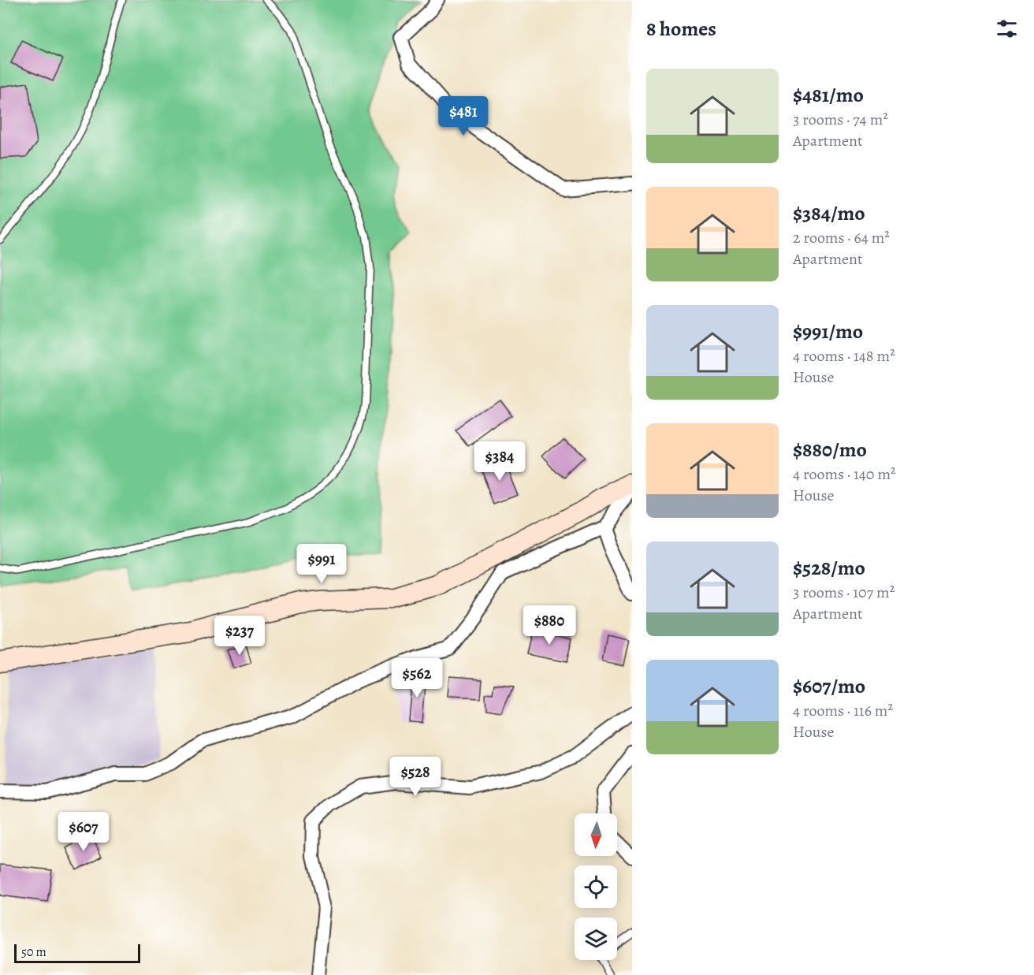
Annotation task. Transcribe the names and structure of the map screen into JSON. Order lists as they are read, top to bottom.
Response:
{
  "scale_bar": "50 m",
  "north": "bottom",
  "page": {
    "heading": "8 homes",
    "list": [
      {
        "name": "$481/mo",
        "note": "3 rooms · 74 m² · Apartment"
      },
      {
        "name": "$384/mo",
        "note": "2 rooms · 64 m² · Apartment"
      },
      {
        "name": "$991/mo",
        "note": "4 rooms · 148 m² · House"
      },
      {
        "name": "$880/mo",
        "note": "4 rooms · 140 m² · House"
      },
      {
        "name": "$528/mo",
        "note": "3 rooms · 107 m² · Apartment"
      },
      {
        "name": "$607/mo",
        "note": "4 rooms · 116 m² · House"
      }
    ],
    "price": [
      "$481",
      "$384",
      "$991",
      "$880",
      "$237",
      "$562",
      "$528",
      "$607"
    ],
    "scale": "50 m"
  }
}
